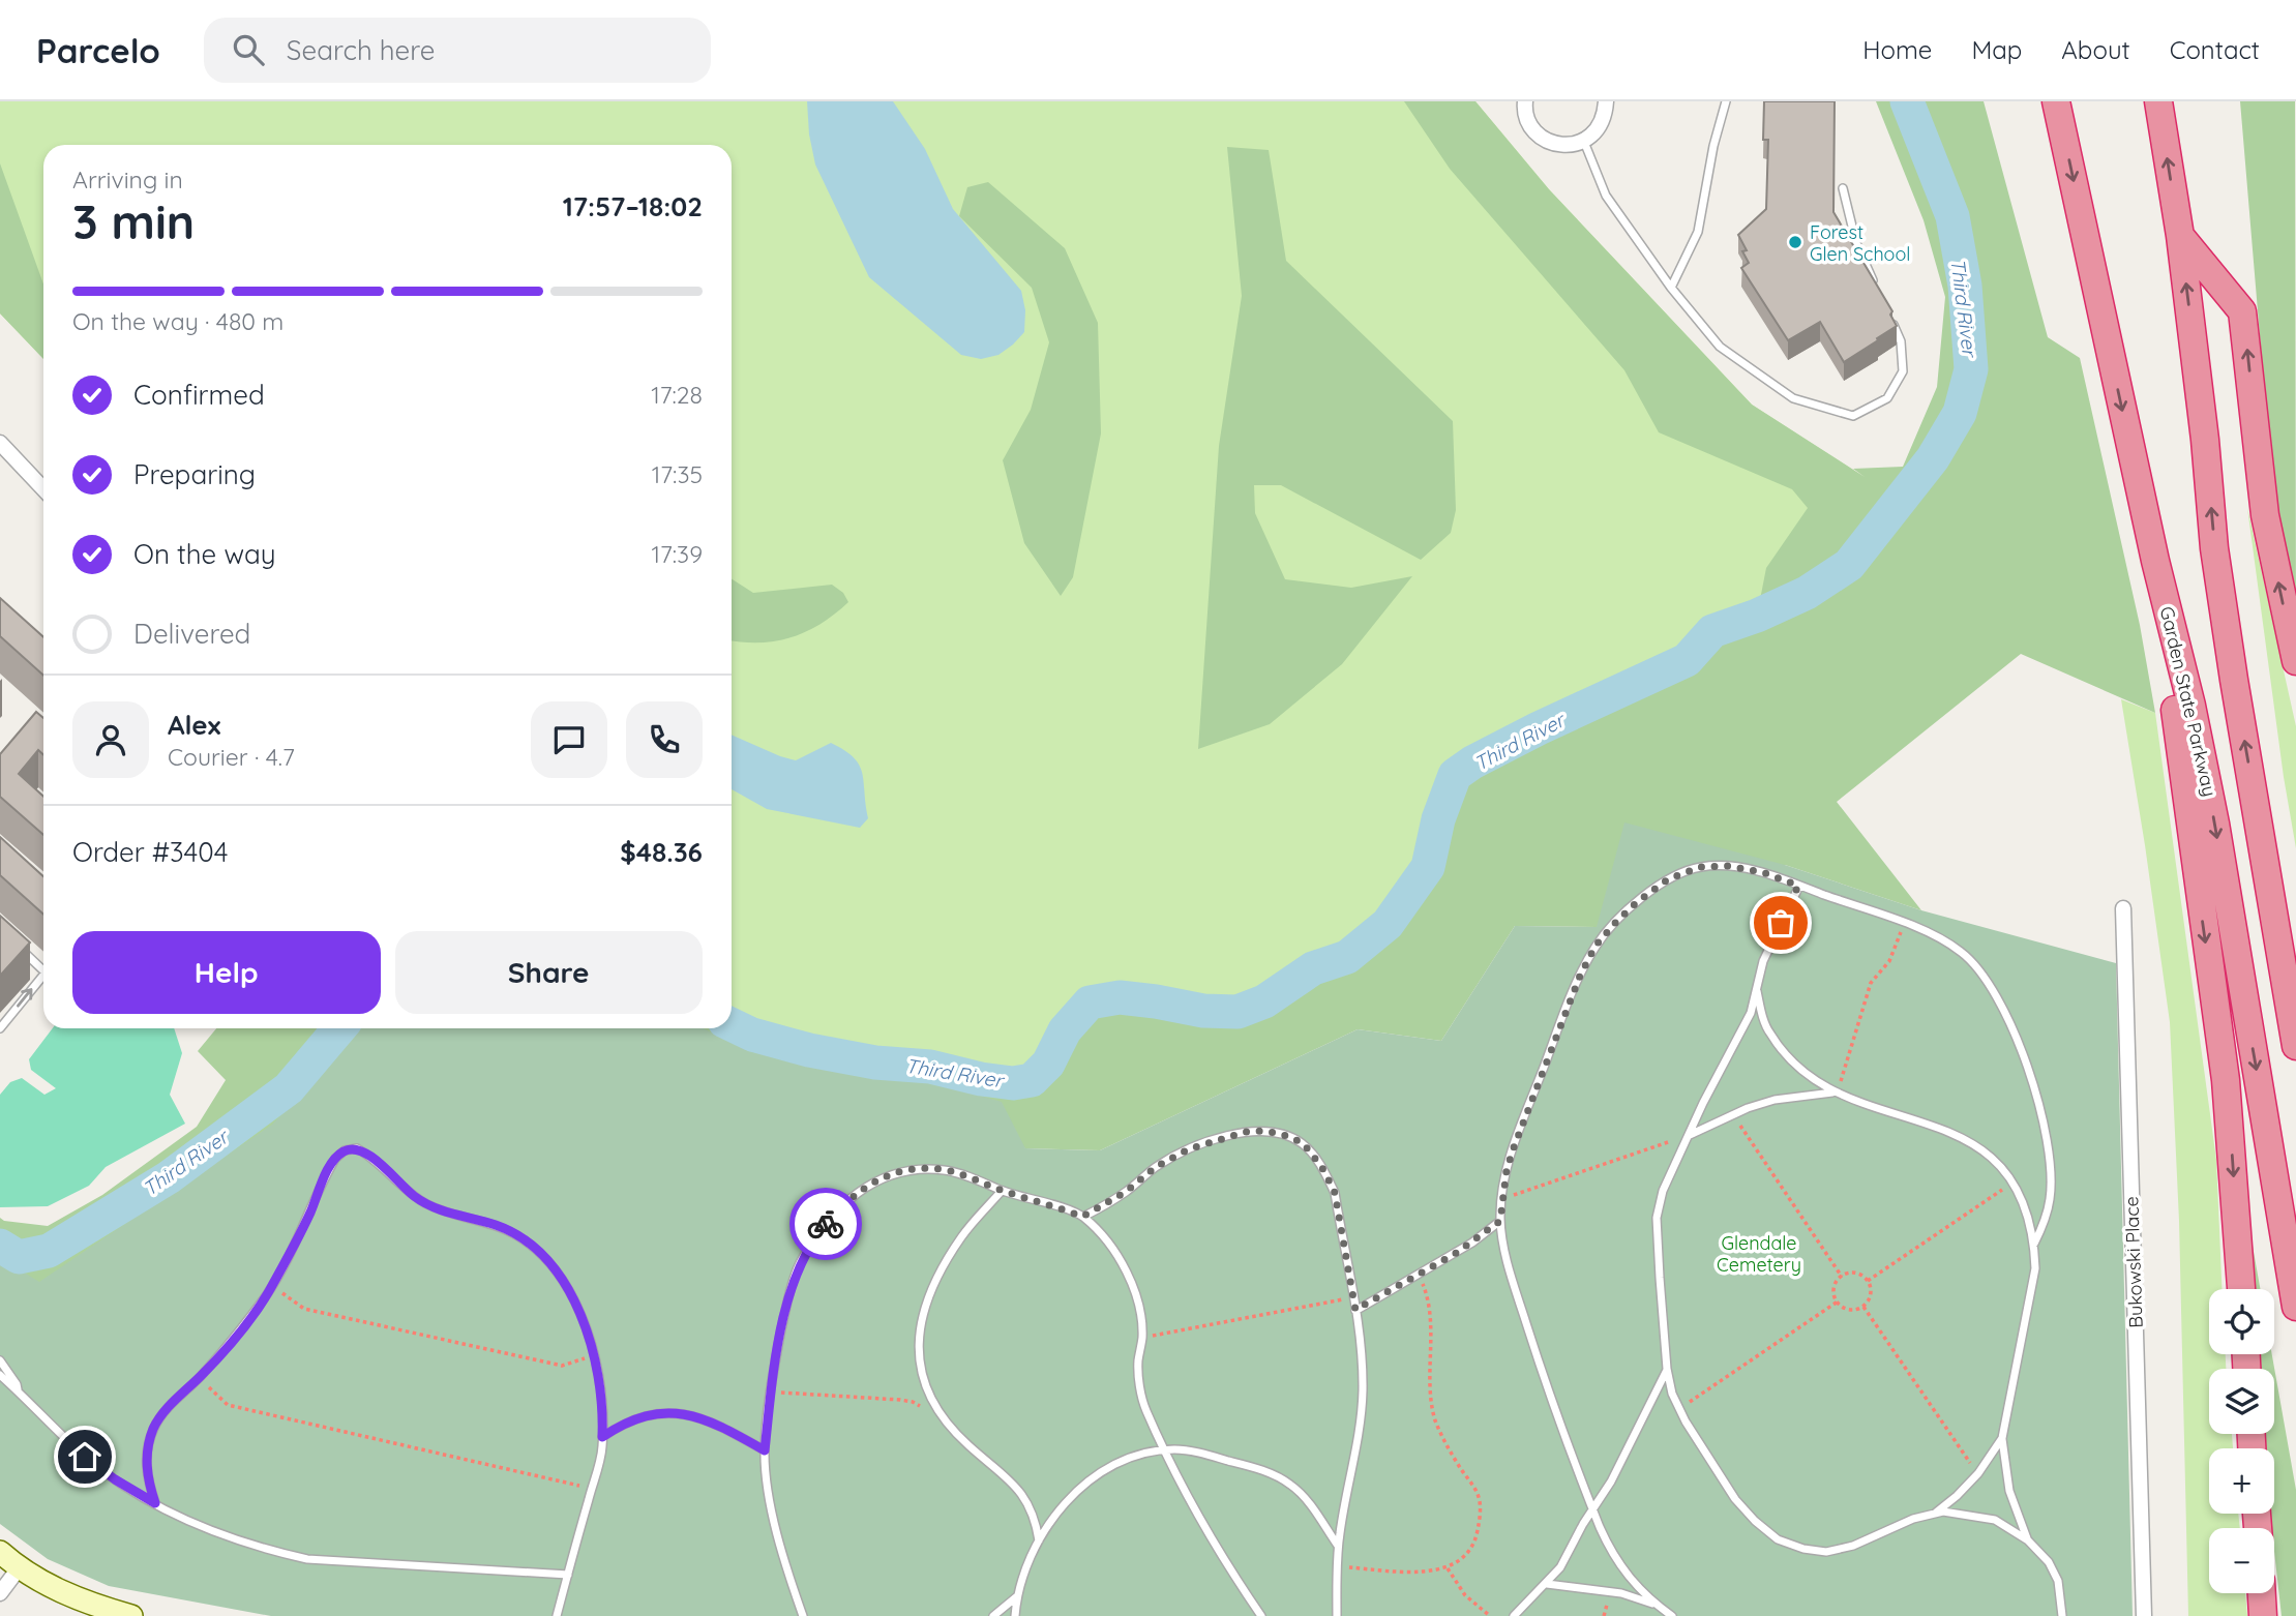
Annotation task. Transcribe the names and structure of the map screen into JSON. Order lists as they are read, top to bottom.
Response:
{
  "streets": {
    "highway": ["Garden State Parkway"],
    "street": ["Bukowski Place"]
  },
  "water": ["Third River"],
  "parks": ["Glendale Cemetery"],
  "places": ["Forest Glen School"],
  "page": {
    "header": "Parcelo",
    "search": "Search here",
    "nav": [
      "Home",
      "Map",
      "About",
      "Contact"
    ],
    "heading": ["3 min", "Arriving in", "17:57–18:02"],
    "panel": [
      "Alex",
      "Courier · 4.7",
      "Order #3404",
      "$48.36"
    ],
    "bar": "On the way · 480 m",
    "list": [
      ["Confirmed", "17:28"],
      ["Preparing", "17:35"],
      ["On the way", "17:39"],
      "Delivered"
    ],
    "buttons": ["Help", "Share"],
    "map_buttons": ["+", "−"]
  }
}
